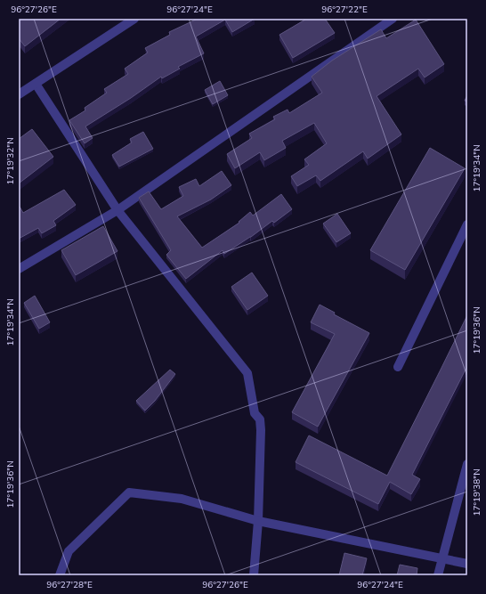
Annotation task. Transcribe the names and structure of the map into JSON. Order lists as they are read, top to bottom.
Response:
{
  "coordinates": [
    "96°27'26\"E",
    "96°27'24\"E",
    "96°27'22\"E",
    "17°19'32\"N",
    "17°19'34\"N",
    "17°19'36\"N",
    "17°19'38\"N",
    "96°27'28\"E"
  ]
}
